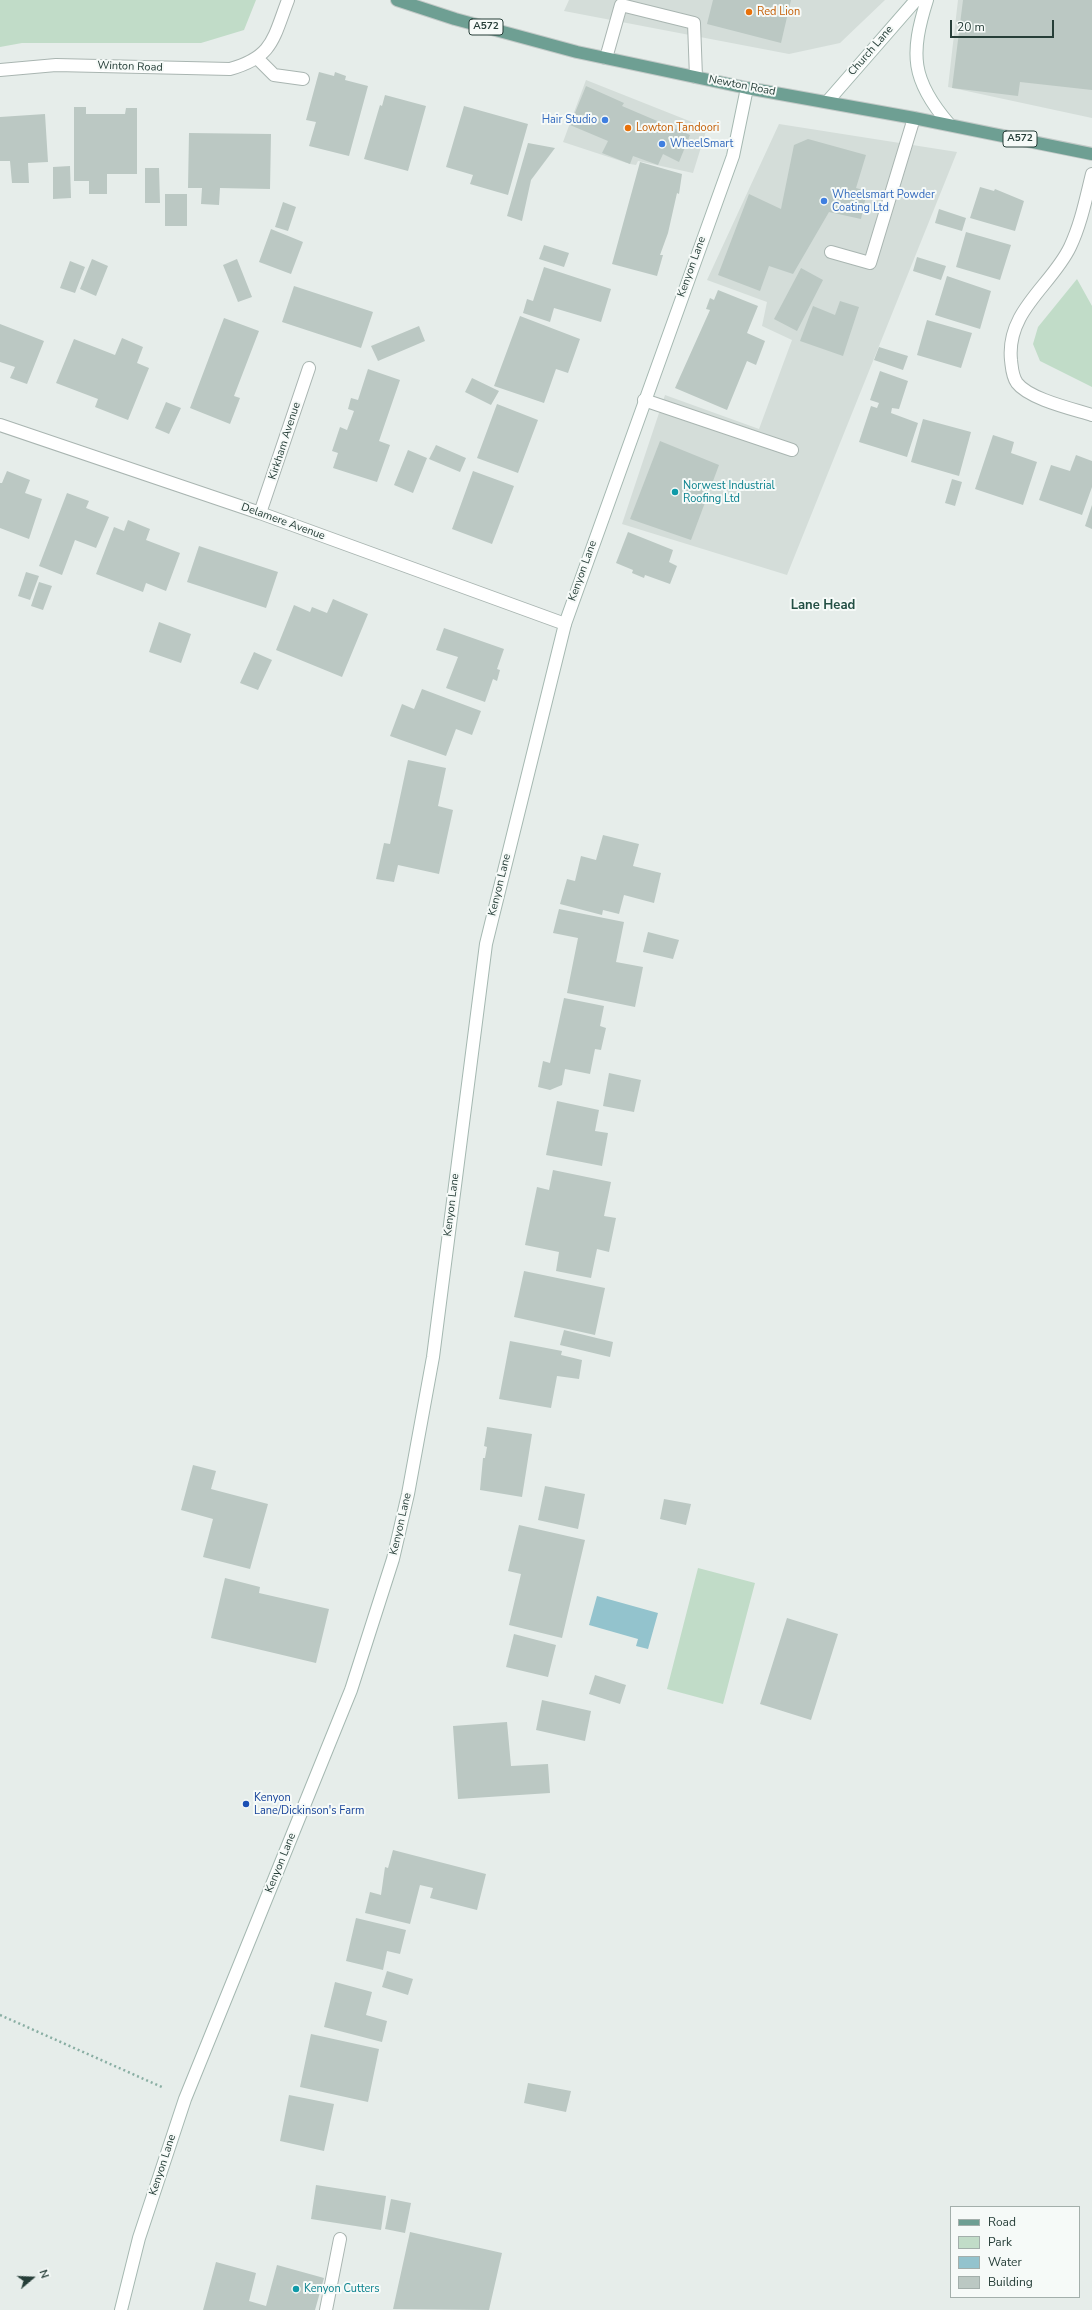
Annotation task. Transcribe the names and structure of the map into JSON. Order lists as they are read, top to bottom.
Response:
{
  "streets": {
    "main road": [
      "A572",
      "Church Lane",
      "Winton Road",
      "Newton Road",
      "Kenyon Lane",
      "Kirkham Avenue",
      "Delamere Avenue"
    ]
  },
  "crossings": [
    ["Church Lane", "Newton Road"],
    ["Newton Road", "Kenyon Lane"],
    ["Kenyon Lane", "Delamere Avenue"],
    ["Kirkham Avenue", "Delamere Avenue"]
  ],
  "districts": ["Lane Head"],
  "places": [
    "Red Lion",
    "Hair Studio",
    "Lowton Tandoori",
    "WheelSmart",
    "Wheelsmart Powder Coating Ltd",
    "Norwest Industrial Roofing Ltd",
    "Kenyon Lane/Dickinson's Farm",
    "Kenyon Cutters"
  ],
  "legend": [
    "Road",
    "Park",
    "Water",
    "Building"
  ],
  "scale_bar": "20 m",
  "north": "right"
}
